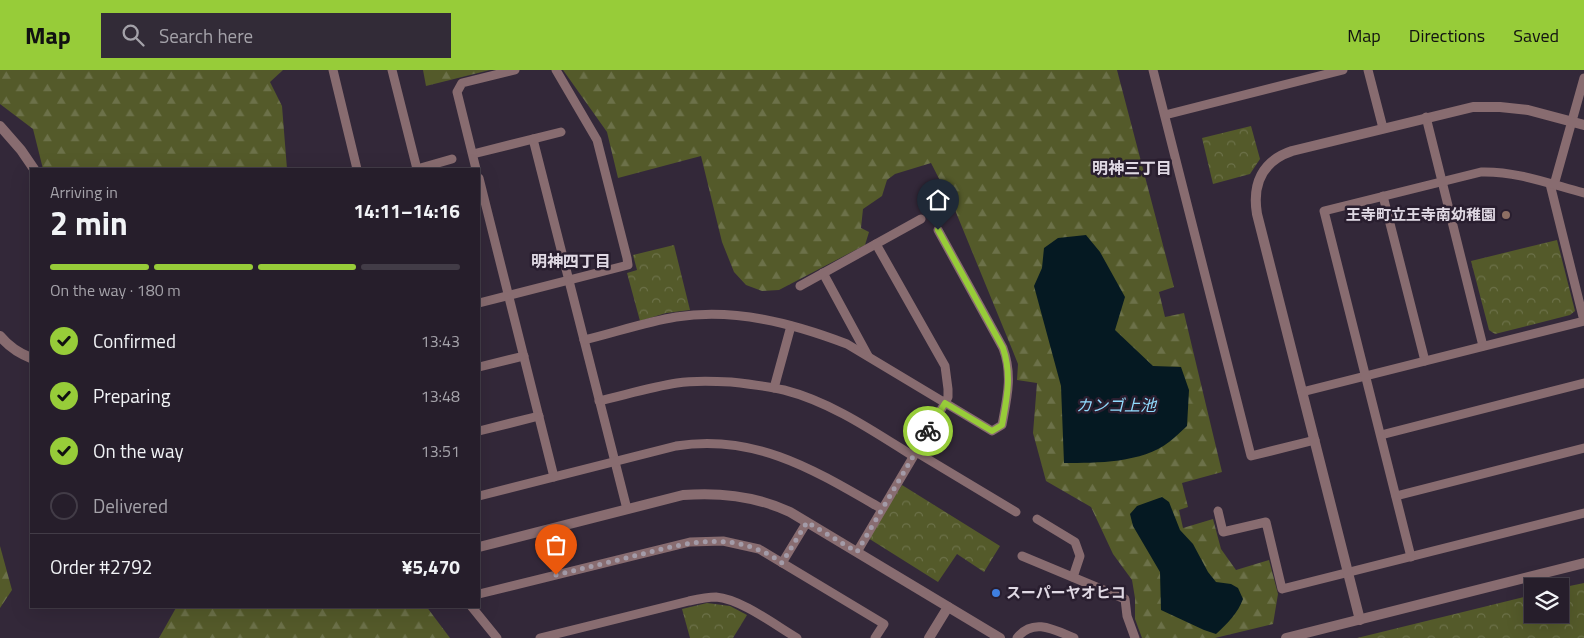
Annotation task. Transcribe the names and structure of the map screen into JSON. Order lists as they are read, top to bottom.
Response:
{
  "districts": ["明神三丁目", "明神四丁目"],
  "water": ["カンゴ上池"],
  "places": ["王寺町立王寺南幼稚園", "スーパーヤオヒコ"],
  "page": {
    "header": "Map",
    "search": "Search here",
    "nav": ["Map", "Directions", "Saved"],
    "heading": ["2 min", "Arriving in", "14:11–14:16"],
    "panel": ["Order #2792", "¥5,470"],
    "bar": "On the way · 180 m",
    "list": [
      ["Confirmed", "13:43"],
      ["Preparing", "13:48"],
      ["On the way", "13:51"],
      "Delivered"
    ]
  }
}
